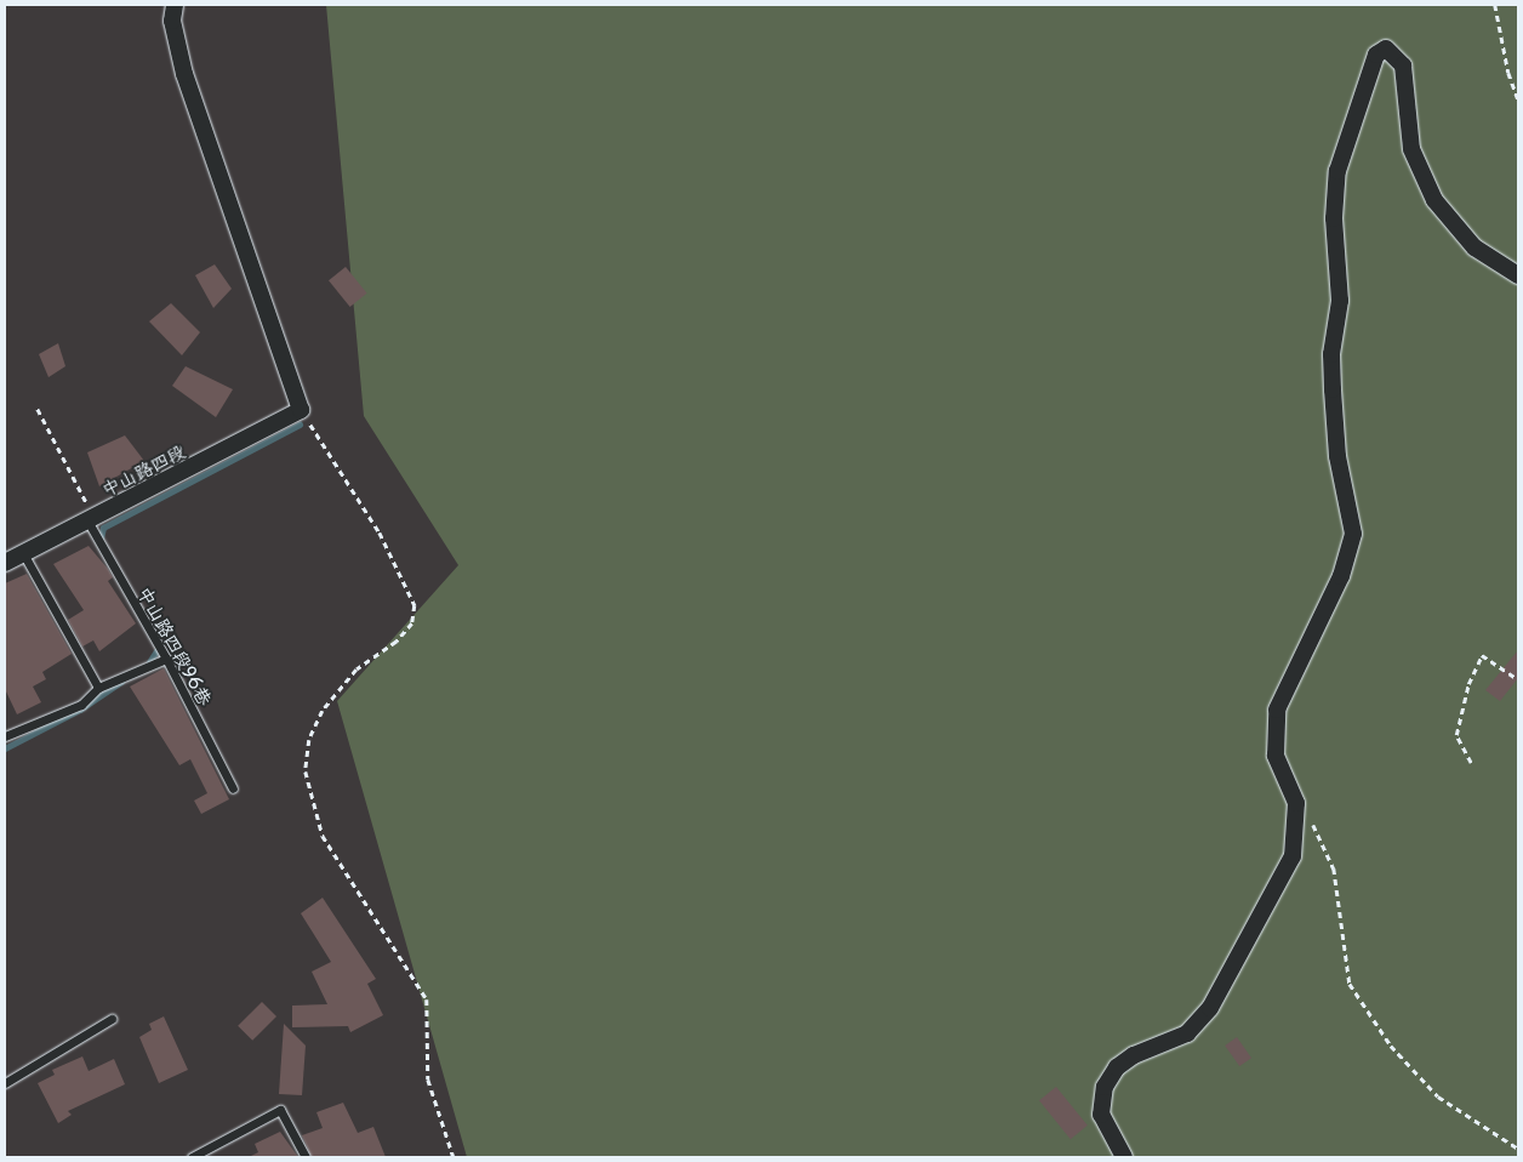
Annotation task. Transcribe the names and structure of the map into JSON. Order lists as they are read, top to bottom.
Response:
{
  "streets": {
    "street": ["中山路四段"],
    "lane": ["中山路四段96巷"]
  },
  "crossings": [
    ["中山路四段", "中山路四段96巷"]
  ]
}
